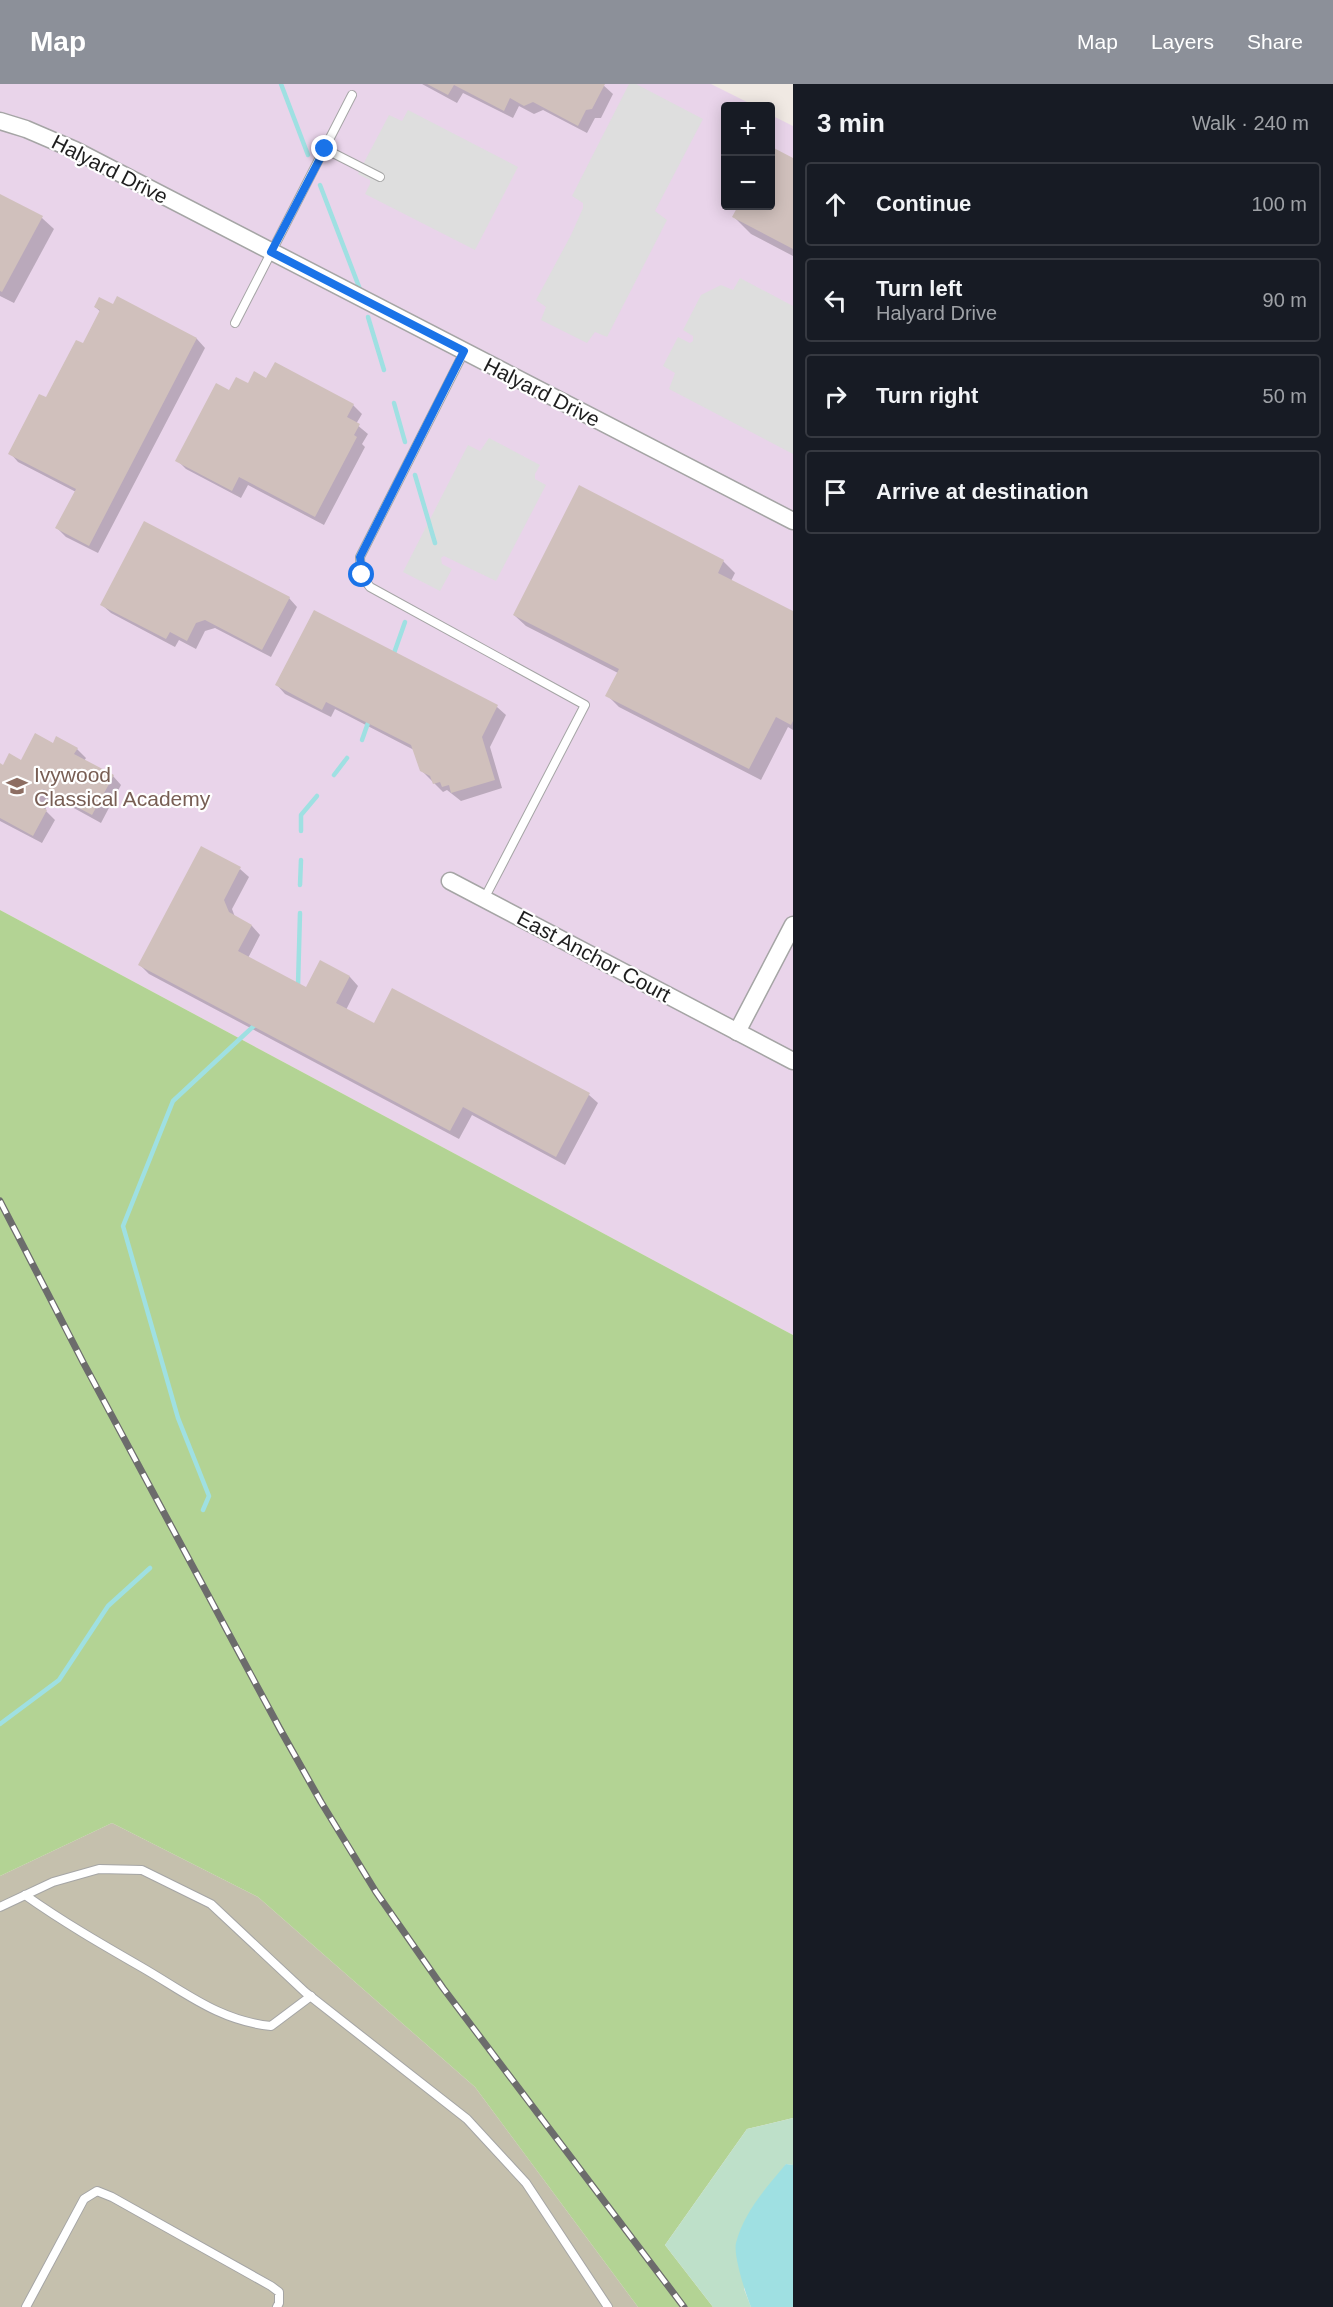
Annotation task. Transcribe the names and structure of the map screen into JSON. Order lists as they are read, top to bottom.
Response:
{
  "streets": {
    "street": ["Halyard Drive", "East Anchor Court"]
  },
  "places": {
    "school or university": ["Ivywood Classical Academy"]
  },
  "page": {
    "header": "Map",
    "nav": ["Map", "Layers", "Share"],
    "heading": ["3 min", "Walk · 240 m"],
    "map_buttons": ["+", "−"],
    "list": [
      ["Continue", "100 m"],
      ["Turn left", "Halyard Drive", "90 m"],
      ["Turn right", "50 m"],
      "Arrive at destination"
    ]
  }
}
